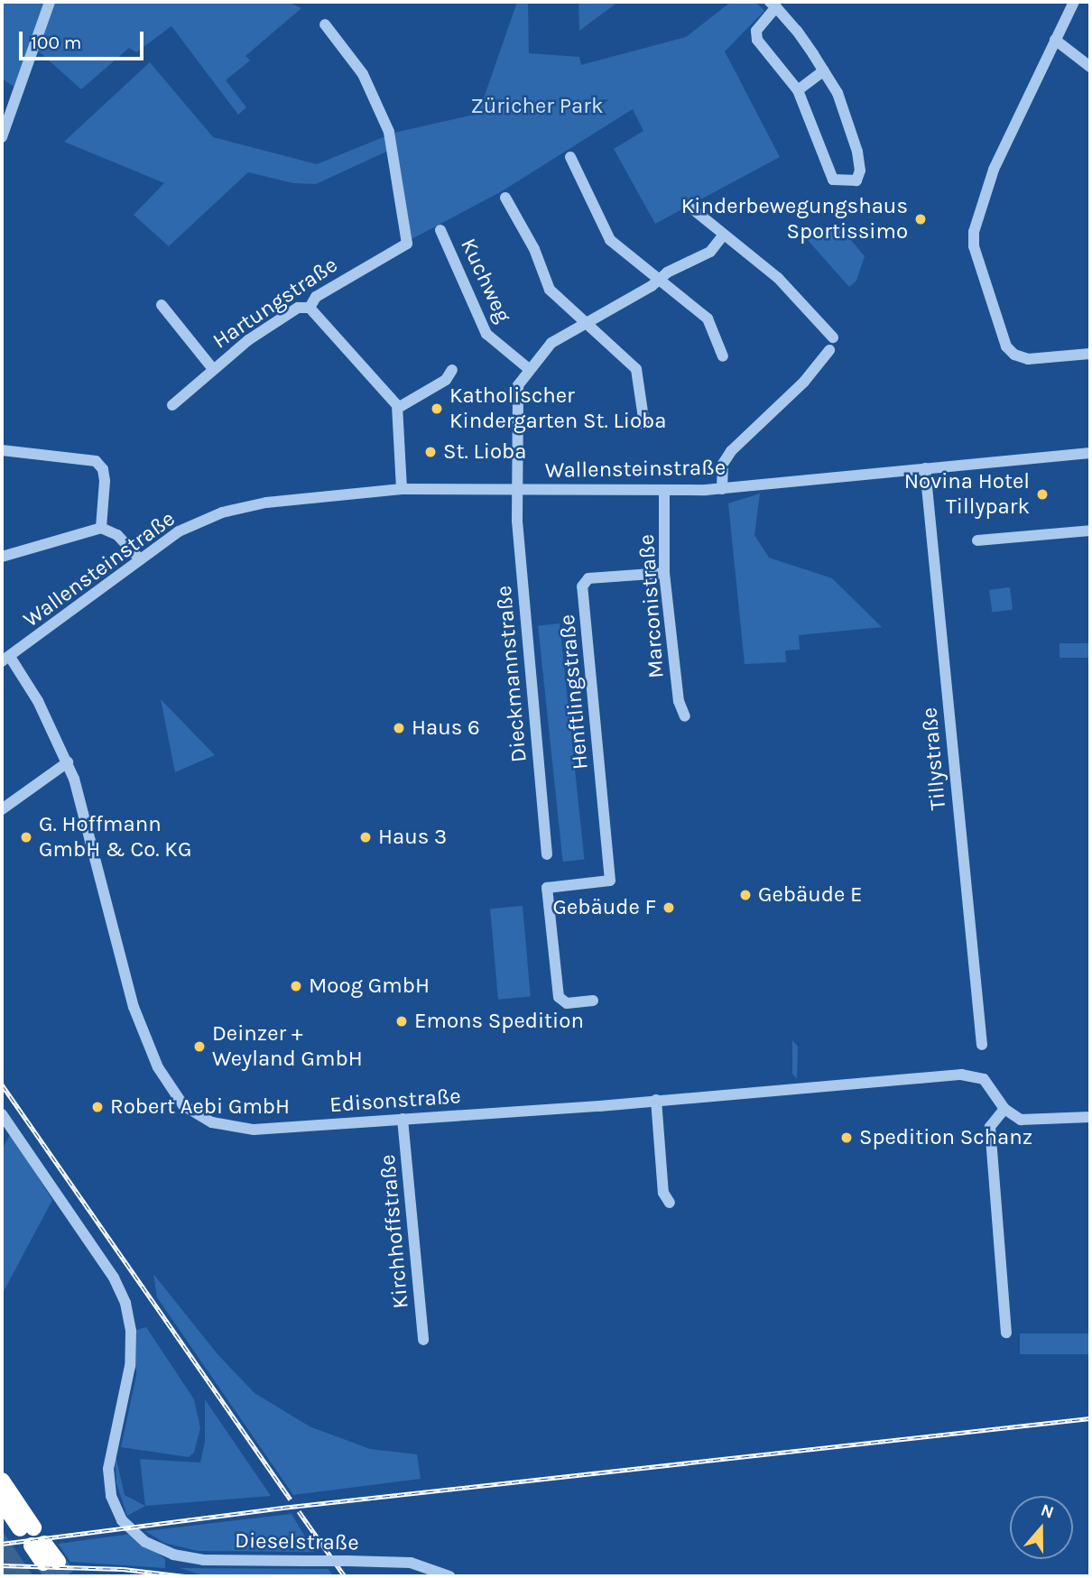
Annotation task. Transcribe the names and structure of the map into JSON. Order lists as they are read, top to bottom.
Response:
{
  "streets": {
    "street": [
      "Kuchweg",
      "Hartungstraße",
      "Wallensteinstraße",
      "Marconistraße",
      "Dieckmannstraße",
      "Henftlingstraße",
      "Tillystraße",
      "Edisonstraße",
      "Kirchhoffstraße",
      "Dieselstraße"
    ]
  },
  "crossings": [
    ["Kuchweg", "Dieckmannstraße"],
    ["Wallensteinstraße", "Marconistraße"],
    ["Wallensteinstraße", "Dieckmannstraße"],
    ["Wallensteinstraße", "Tillystraße"],
    ["Wallensteinstraße", "Edisonstraße"],
    ["Marconistraße", "Henftlingstraße"],
    ["Edisonstraße", "Kirchhoffstraße"]
  ],
  "parks": ["Züricher Park"],
  "places": [
    "Kinderbewegungshaus Sportissimo",
    "Katholischer Kindergarten St. Lioba",
    "St. Lioba",
    "Novina Hotel Tillypark",
    "Haus 6",
    "G. Hoffmann GmbH & Co. KG",
    "Haus 3",
    "Gebäude E",
    "Gebäude F",
    "Moog GmbH",
    "Emons Spedition",
    "Deinzer + Weyland GmbH",
    "Robert Aebi GmbH",
    "Spedition Schanz"
  ],
  "scale_bar": "100 m",
  "north": "top"
}
